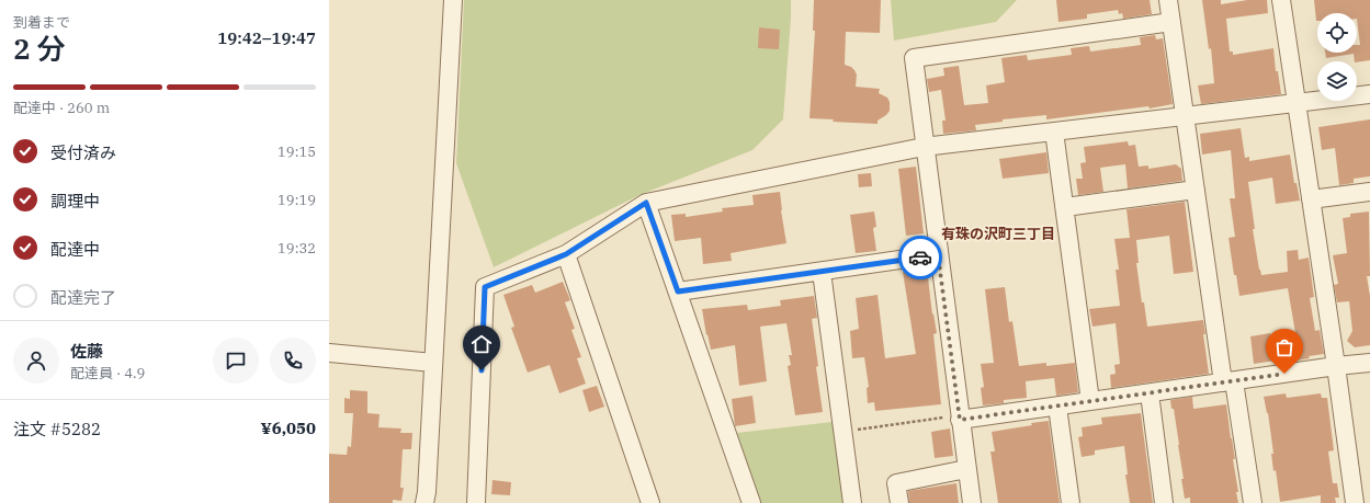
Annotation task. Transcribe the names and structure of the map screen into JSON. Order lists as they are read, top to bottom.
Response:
{
  "districts": ["有珠の沢町三丁目"],
  "page": {
    "heading": ["2 分", "到着まで", "19:42–19:47"],
    "panel": [
      "佐藤",
      "配達員 · 4.9",
      "注文 #5282",
      "¥6,050"
    ],
    "bar": "配達中 · 260 m",
    "list": [
      ["受付済み", "19:15"],
      ["調理中", "19:19"],
      ["配達中", "19:32"],
      "配達完了"
    ]
  }
}
